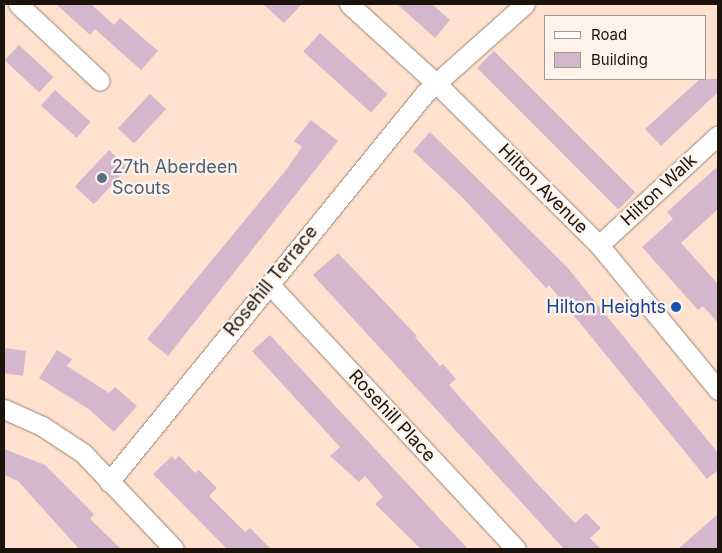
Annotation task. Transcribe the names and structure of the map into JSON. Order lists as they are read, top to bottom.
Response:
{
  "streets": {
    "street": [
      "Hilton Avenue",
      "Hilton Walk",
      "Rosehill Terrace",
      "Rosehill Place"
    ]
  },
  "crossings": [
    ["Hilton Avenue", "Hilton Walk"],
    ["Hilton Avenue", "Rosehill Terrace"],
    ["Rosehill Terrace", "Rosehill Place"]
  ],
  "places": ["27th Aberdeen Scouts", "Hilton Heights"],
  "legend": ["Road", "Building"]
}
